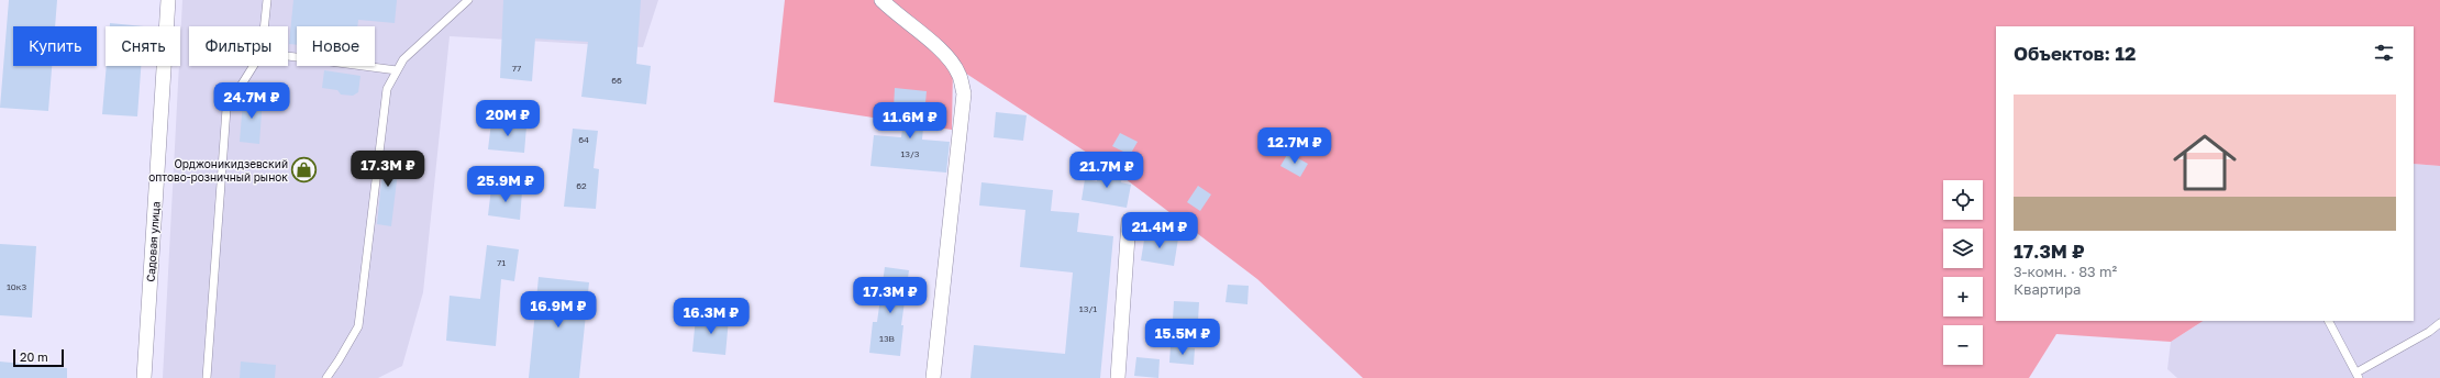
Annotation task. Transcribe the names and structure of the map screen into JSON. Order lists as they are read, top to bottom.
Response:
{
  "streets": {
    "street": ["Садовая улица"]
  },
  "places": {
    "shop": ["Орджоникидзевский оптово-розничный рынок"]
  },
  "house_numbers": [
    "77",
    "66",
    "64",
    "13/3",
    "62",
    "71",
    "10к3",
    "13/1",
    "13В"
  ],
  "scale_bar": "20 m",
  "page": {
    "chip": [
      "Купить",
      "Снять",
      "Фильтры",
      "Новое"
    ],
    "heading": "Объектов: 12",
    "list": [
      {
        "name": "17.3M ₽",
        "note": "3-комн. · 83 m² · Квартира"
      }
    ],
    "price": [
      "24.7M ₽",
      "20M ₽",
      "11.6M ₽",
      "12.7M ₽",
      "17.3M ₽",
      "21.7M ₽",
      "25.9M ₽",
      "21.4M ₽",
      "17.3M ₽",
      "16.9M ₽",
      "16.3M ₽",
      "15.5M ₽"
    ],
    "map_buttons": ["+", "−"],
    "scale": "20 m"
  }
}
